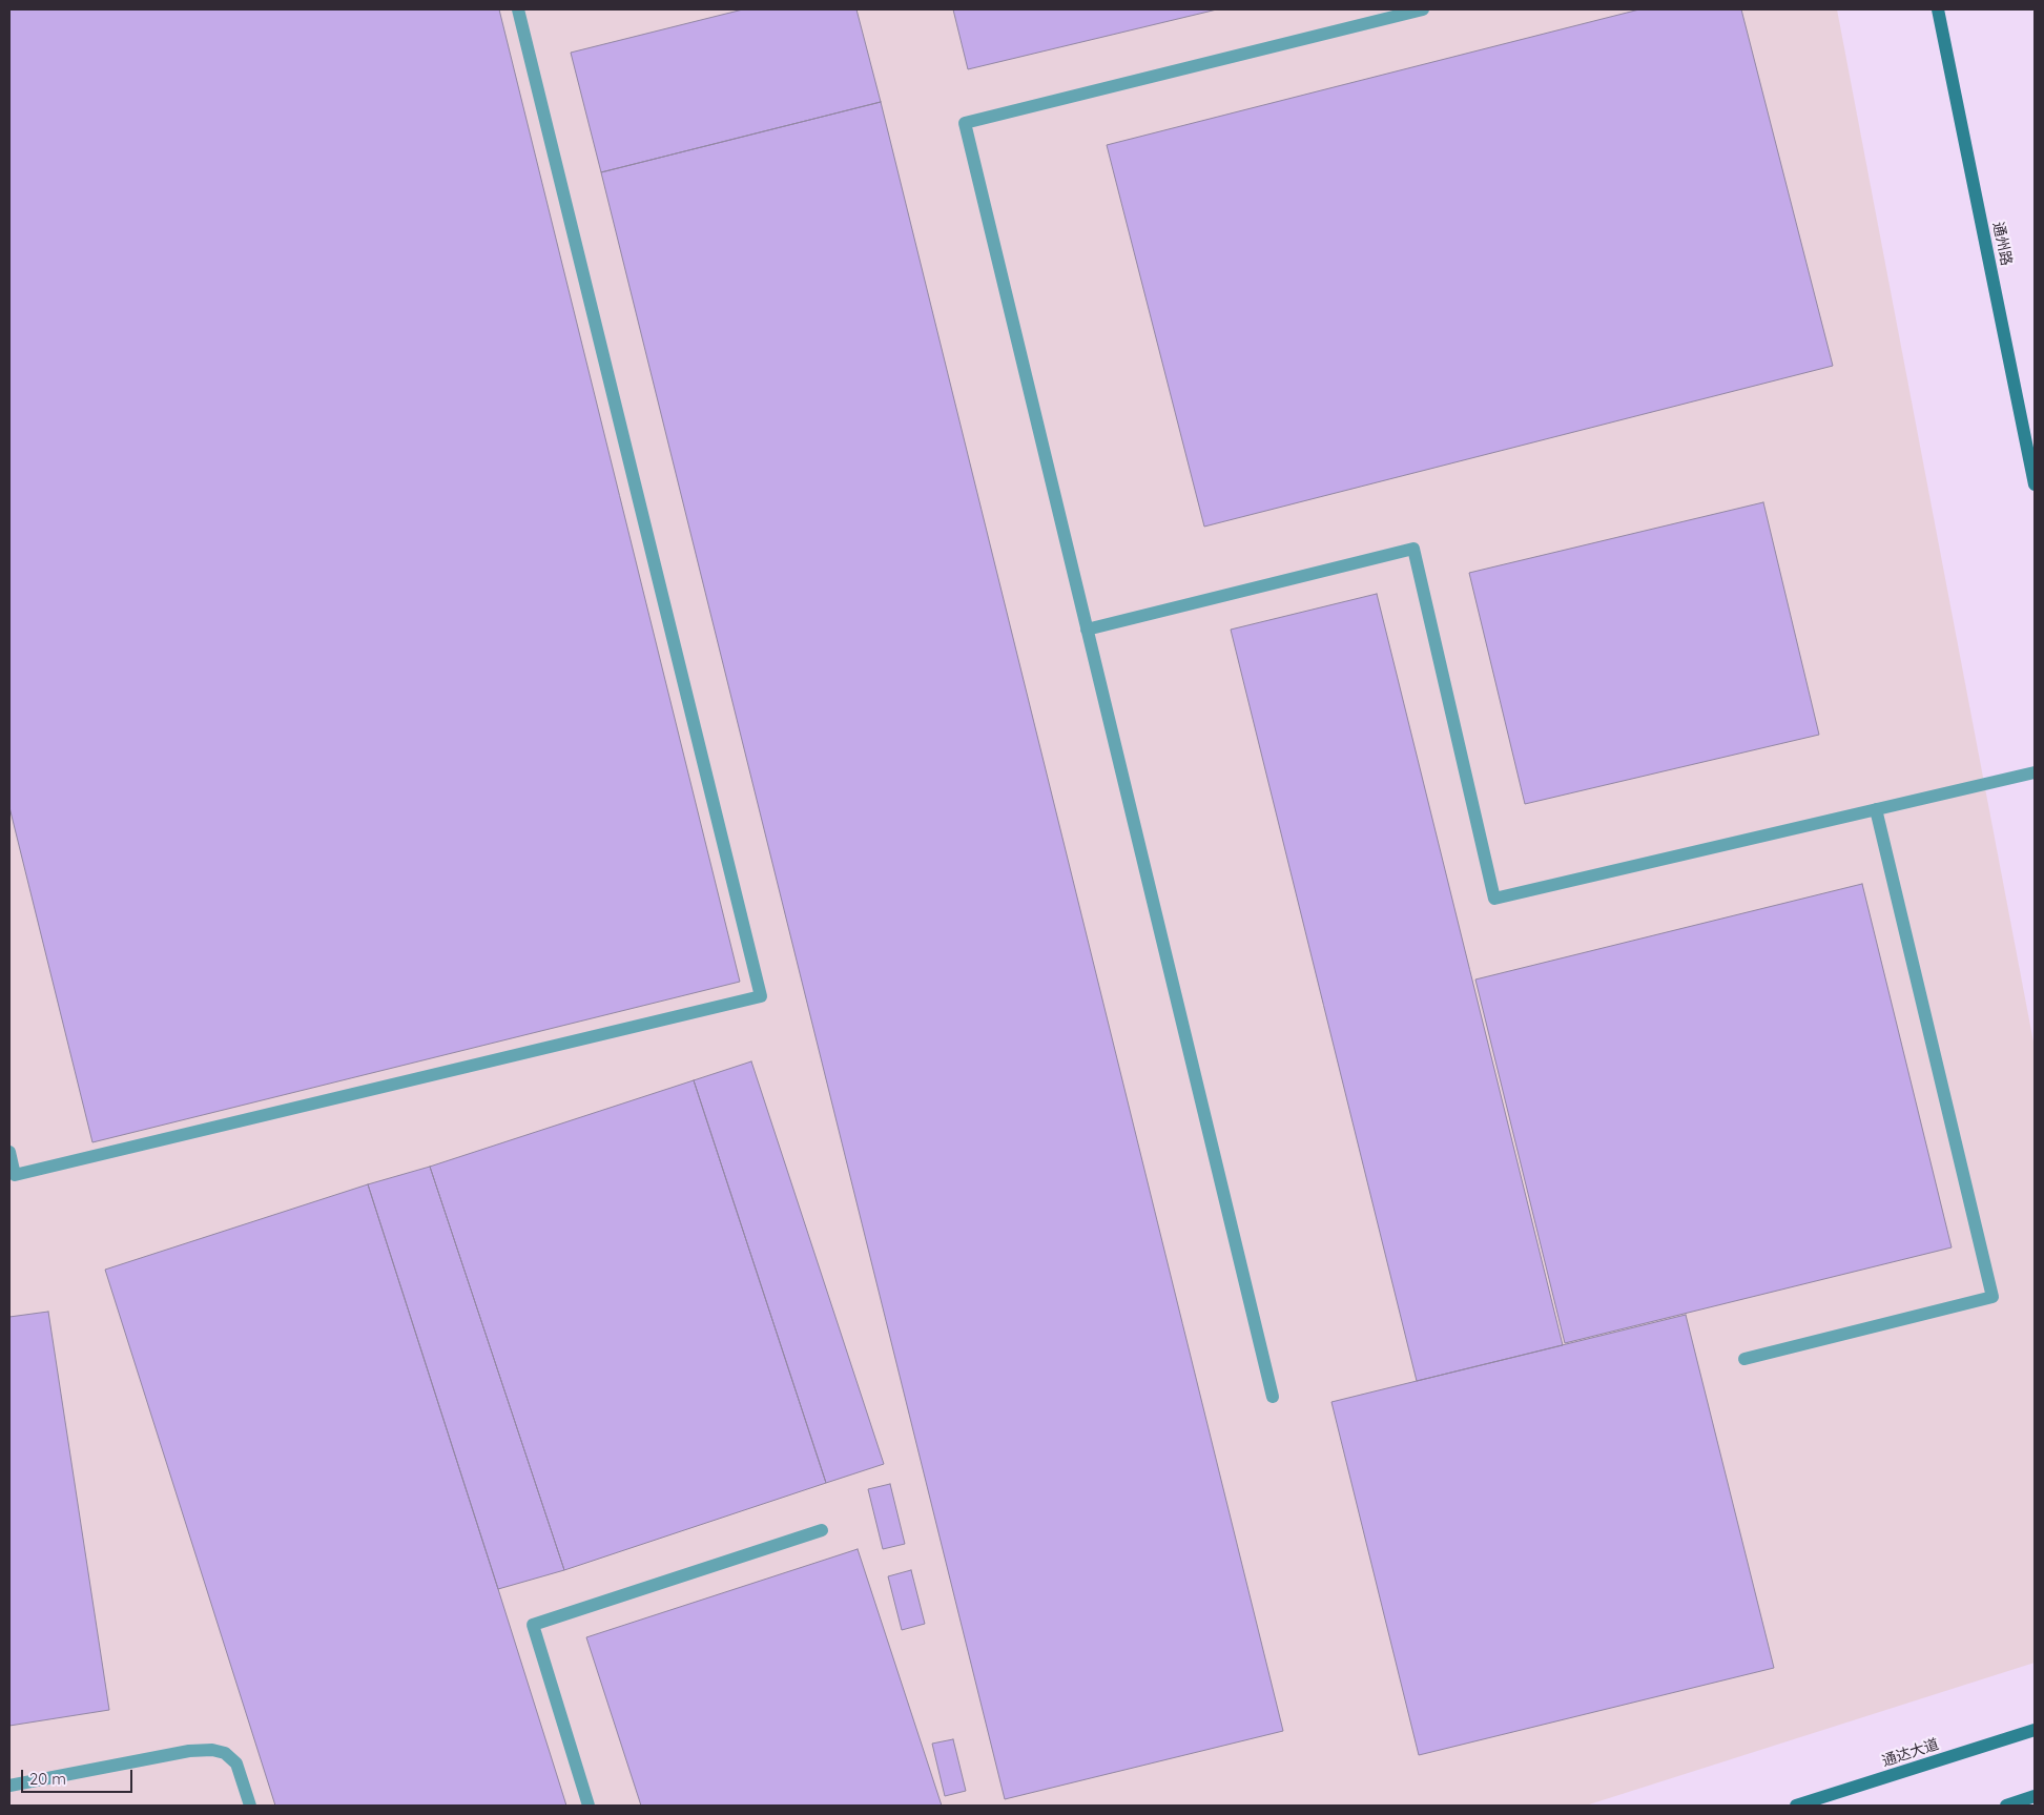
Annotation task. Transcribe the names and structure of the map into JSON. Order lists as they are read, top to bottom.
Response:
{
  "streets": {
    "street": ["通州路", "通达大道"]
  },
  "scale_bar": "20 m"
}
